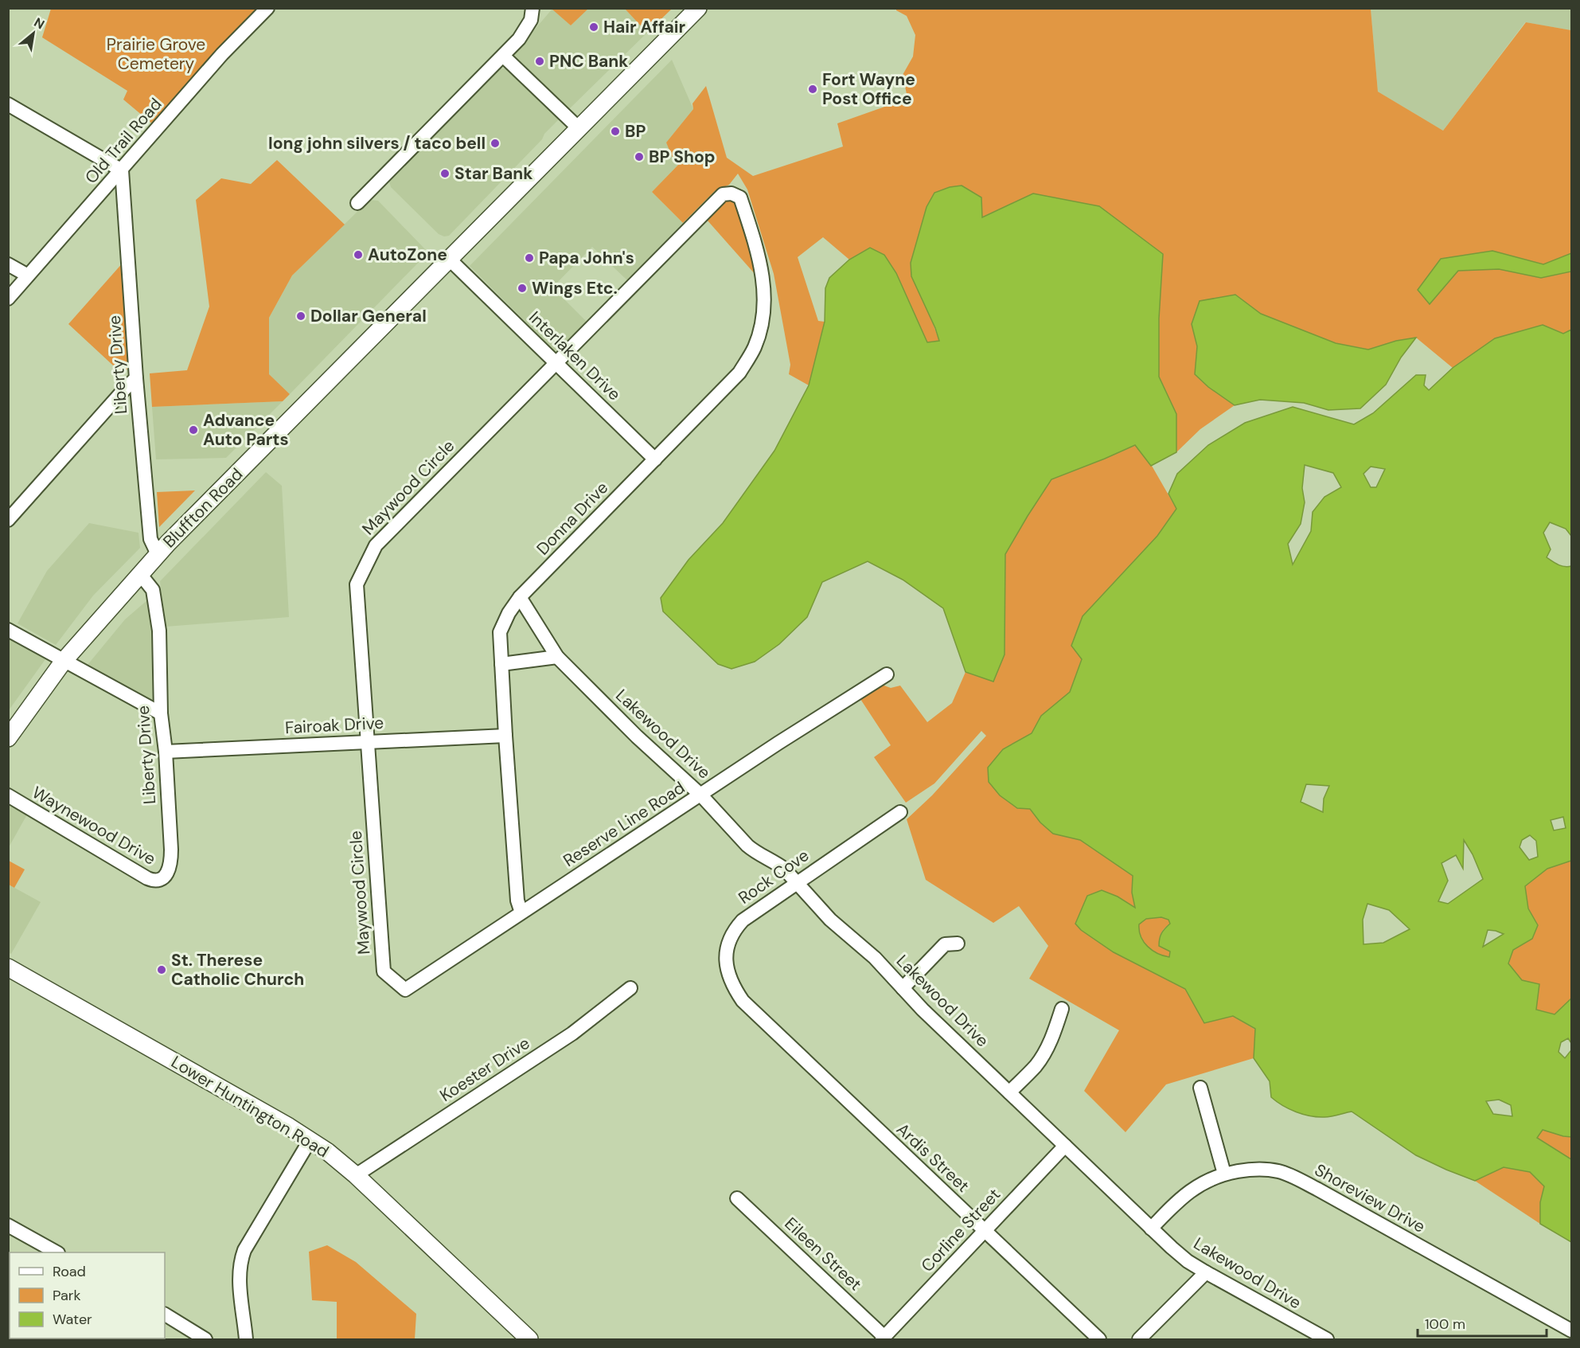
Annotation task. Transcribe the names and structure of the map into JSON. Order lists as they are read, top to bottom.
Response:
{
  "streets": {
    "main road": ["Bluffton Road", "Lower Huntington Road"],
    "street": [
      "Old Trail Road",
      "Interlaken Drive",
      "Liberty Drive",
      "Maywood Circle",
      "Donna Drive",
      "Fairoak Drive",
      "Lakewood Drive",
      "Reserve Line Road",
      "Waynewood Drive",
      "Rock Cove",
      "Koester Drive",
      "Ardis Street",
      "Shoreview Drive",
      "Corline Street",
      "Eileen Street"
    ]
  },
  "crossings": [
    ["Old Trail Road", "Liberty Drive"],
    ["Interlaken Drive", "Maywood Circle"],
    ["Interlaken Drive", "Bluffton Road"],
    ["Interlaken Drive", "Donna Drive"],
    ["Liberty Drive", "Bluffton Road"],
    ["Liberty Drive", "Fairoak Drive"],
    ["Liberty Drive", "Waynewood Drive"],
    ["Maywood Circle", "Donna Drive"],
    ["Maywood Circle", "Fairoak Drive"],
    ["Maywood Circle", "Reserve Line Road"],
    ["Donna Drive", "Fairoak Drive"],
    ["Donna Drive", "Lakewood Drive"],
    ["Donna Drive", "Reserve Line Road"],
    ["Lakewood Drive", "Reserve Line Road"],
    ["Lakewood Drive", "Rock Cove"],
    ["Lakewood Drive", "Shoreview Drive"],
    ["Lakewood Drive", "Corline Street"],
    ["Rock Cove", "Ardis Street"],
    ["Koester Drive", "Lower Huntington Road"],
    ["Ardis Street", "Corline Street"],
    ["Corline Street", "Eileen Street"]
  ],
  "parks": ["Prairie Grove Cemetery"],
  "places": [
    "Hair Affair",
    "PNC Bank",
    "Fort Wayne Post Office",
    "BP",
    "long john silvers / taco bell",
    "BP Shop",
    "Star Bank",
    "AutoZone",
    "Papa John's",
    "Wings Etc.",
    "Dollar General",
    "Advance Auto Parts",
    "St. Therese Catholic Church"
  ],
  "legend": ["Road", "Park", "Water"],
  "scale_bar": "100 m",
  "north": "top right"
}
